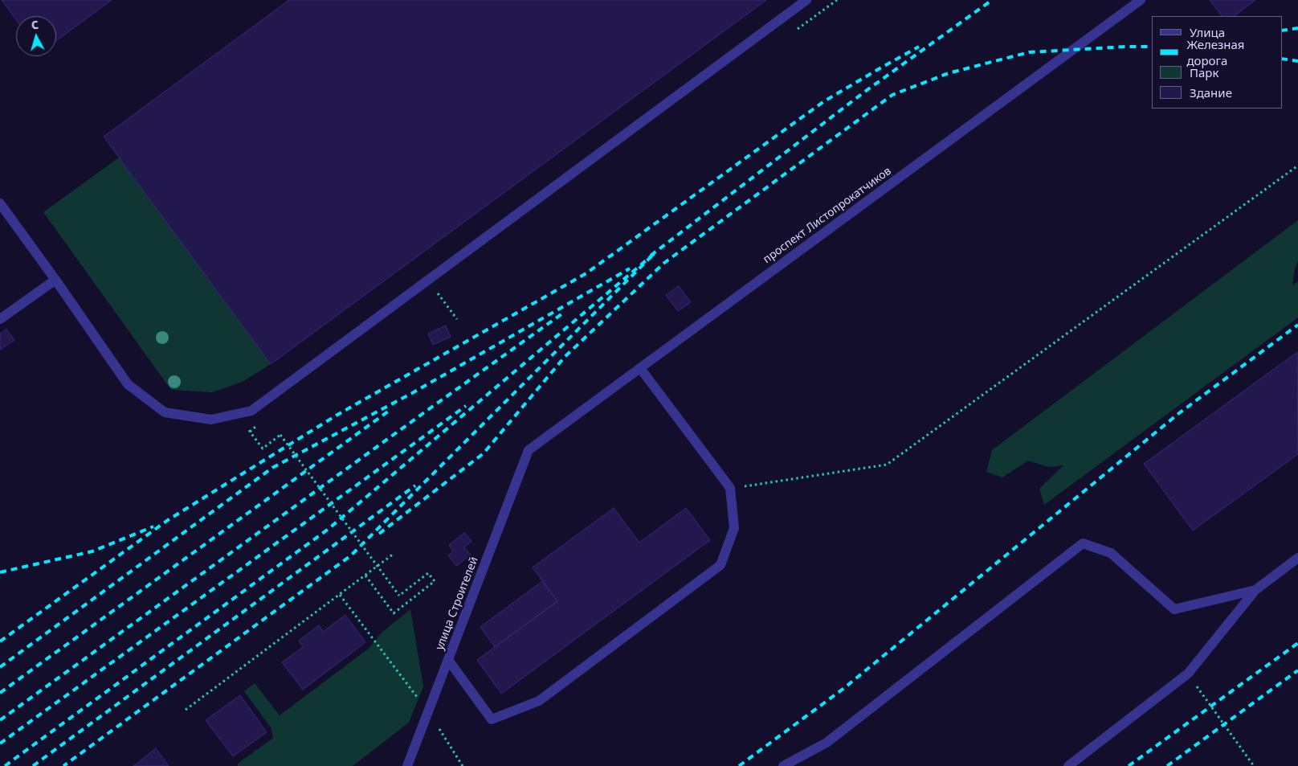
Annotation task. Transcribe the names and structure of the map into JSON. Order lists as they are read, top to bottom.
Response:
{
  "streets": {
    "street": ["проспект Листопрокатчиков", "улица Строителей"]
  },
  "crossings": [
    ["проспект Листопрокатчиков", "улица Строителей"]
  ],
  "legend": [
    "Улица",
    "Железная дорога",
    "Парк",
    "Здание"
  ],
  "north": "top"
}
